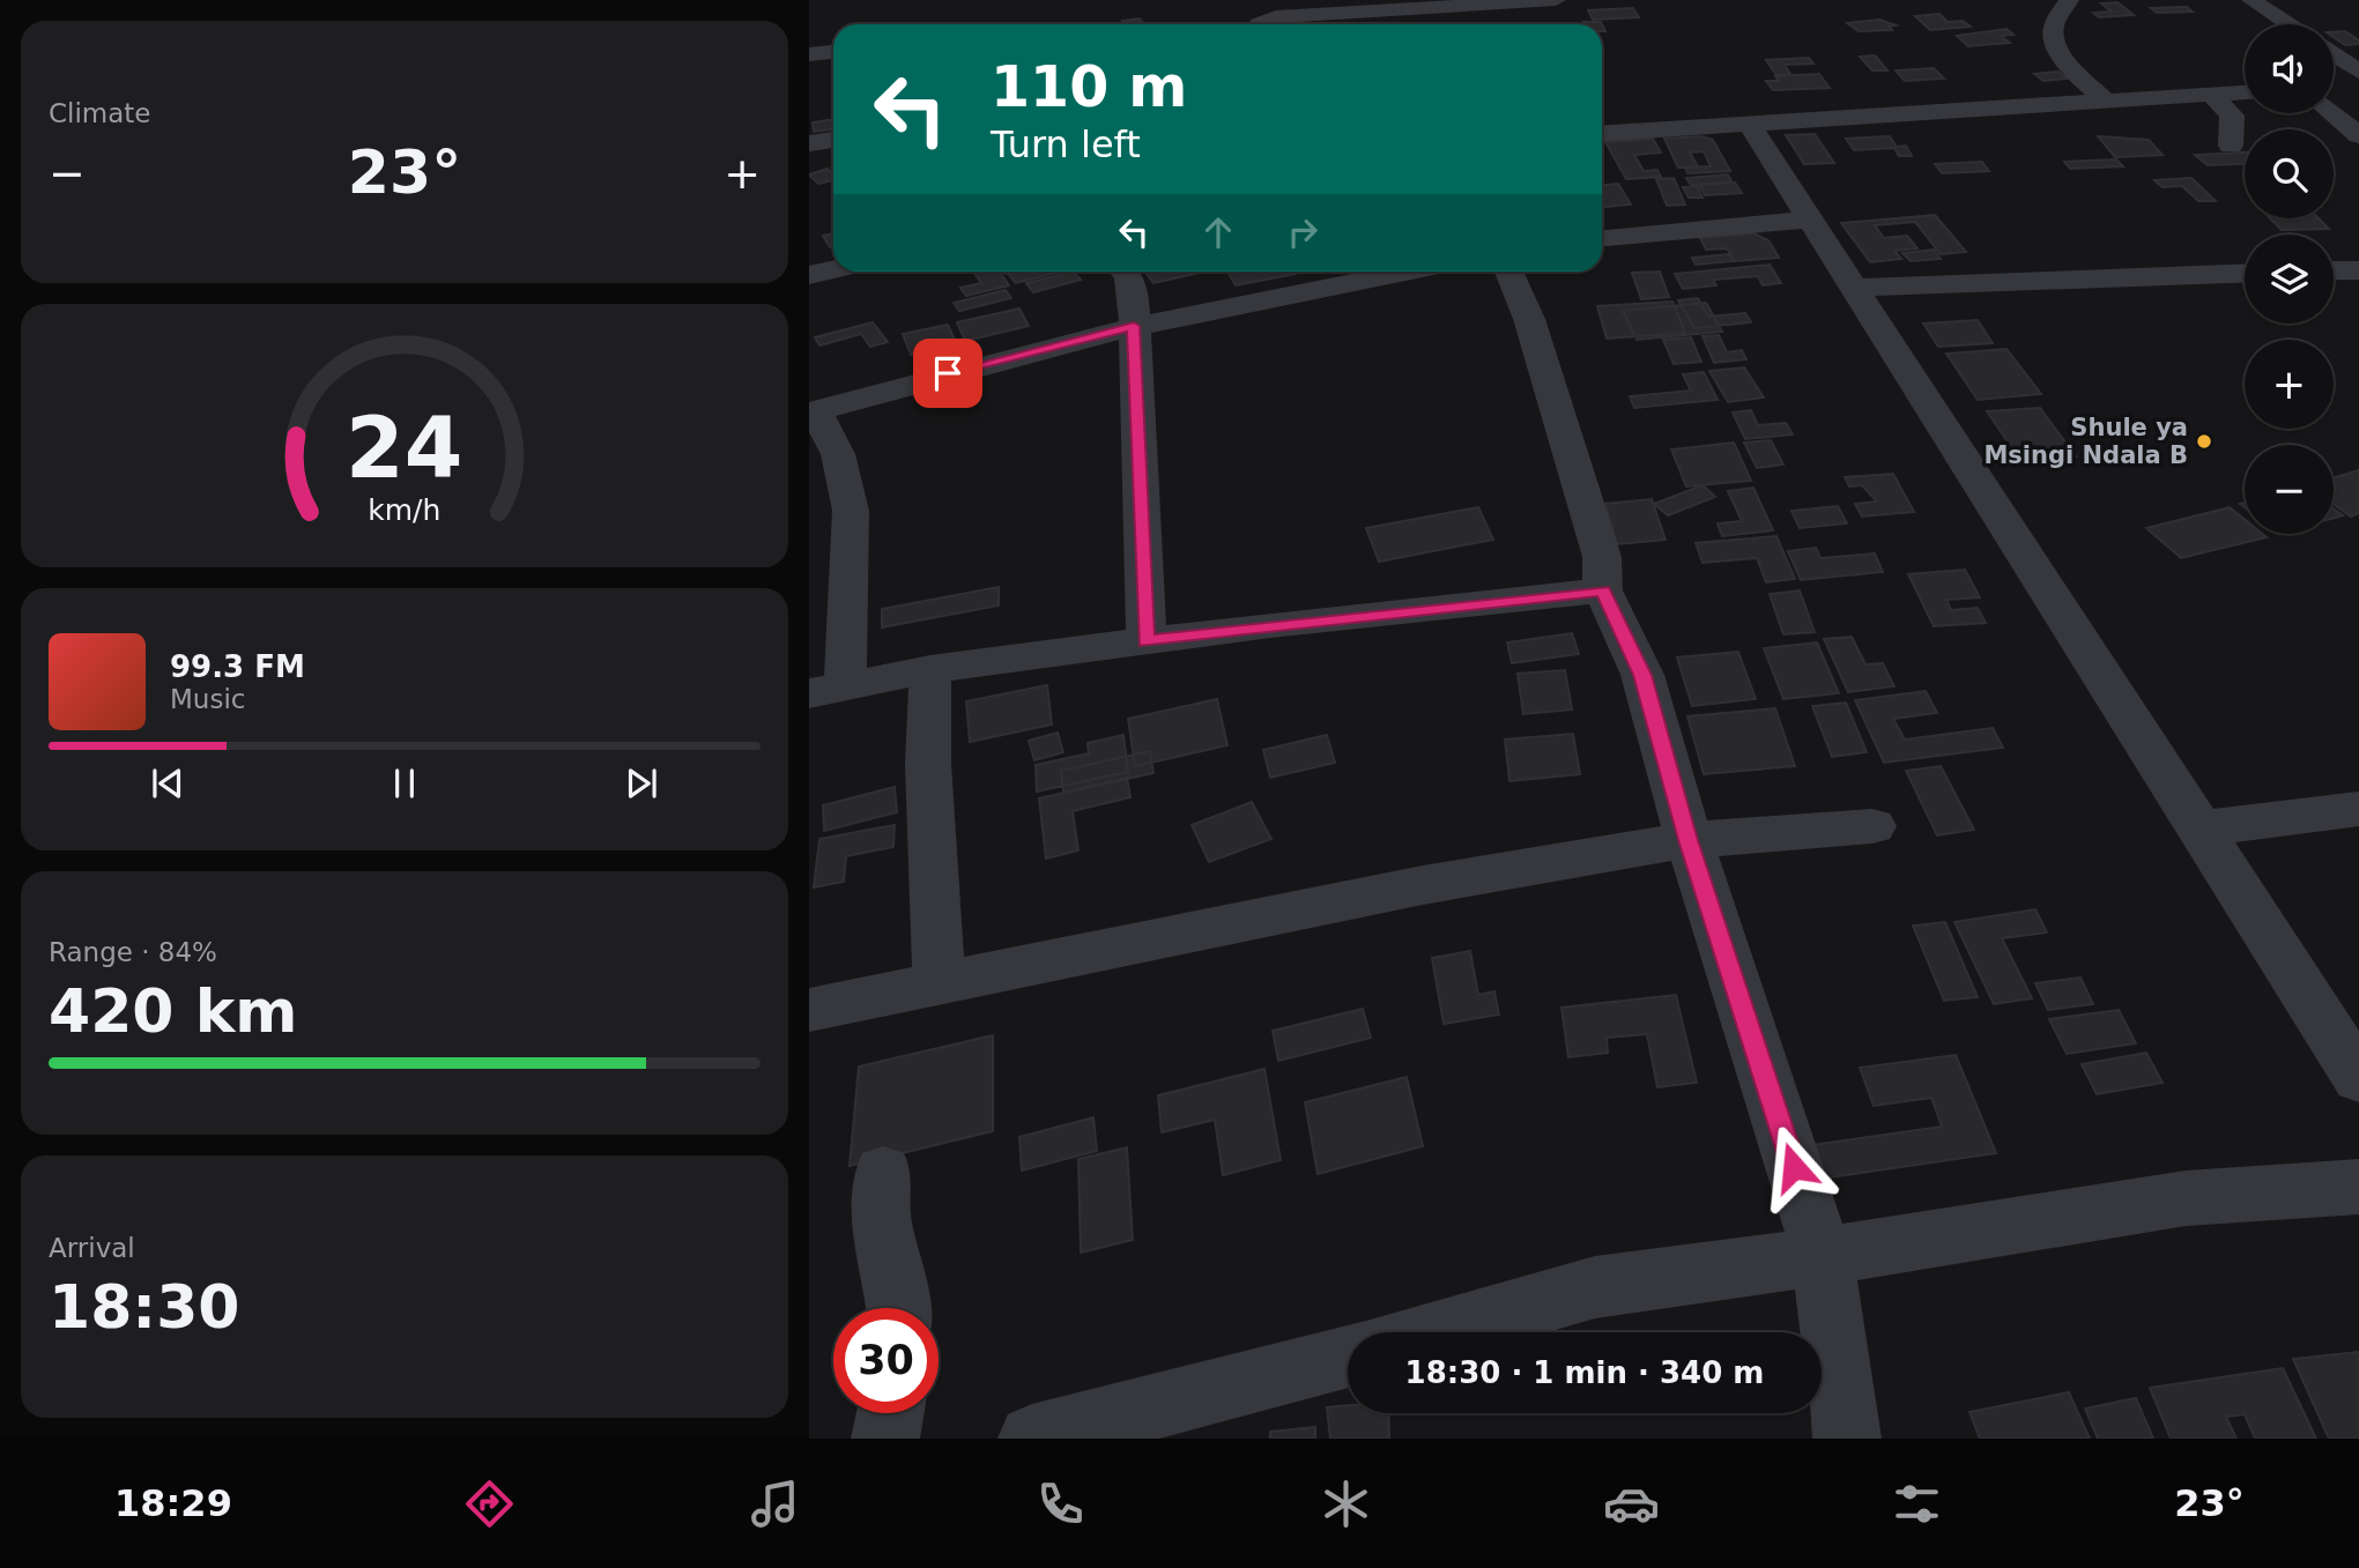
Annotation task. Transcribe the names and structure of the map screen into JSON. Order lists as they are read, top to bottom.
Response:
{
  "places": ["Shule ya Msingi Ndala B"],
  "page": {
    "tile": [
      "Climate",
      ["Range · 84%", "420 km"],
      ["Arrival", "18:30"]
    ],
    "map_buttons": ["+", "−"],
    "turn": ["110 m", "Turn left"],
    "heat": ["−", "23°", "+"],
    "song": ["99.3 FM", "Music"],
    "limit": "30",
    "trip": "18:30 · 1 min · 340 m",
    "tabs": ["18:29", "23°"],
    "gauge": ["24", "km/h"]
  }
}
